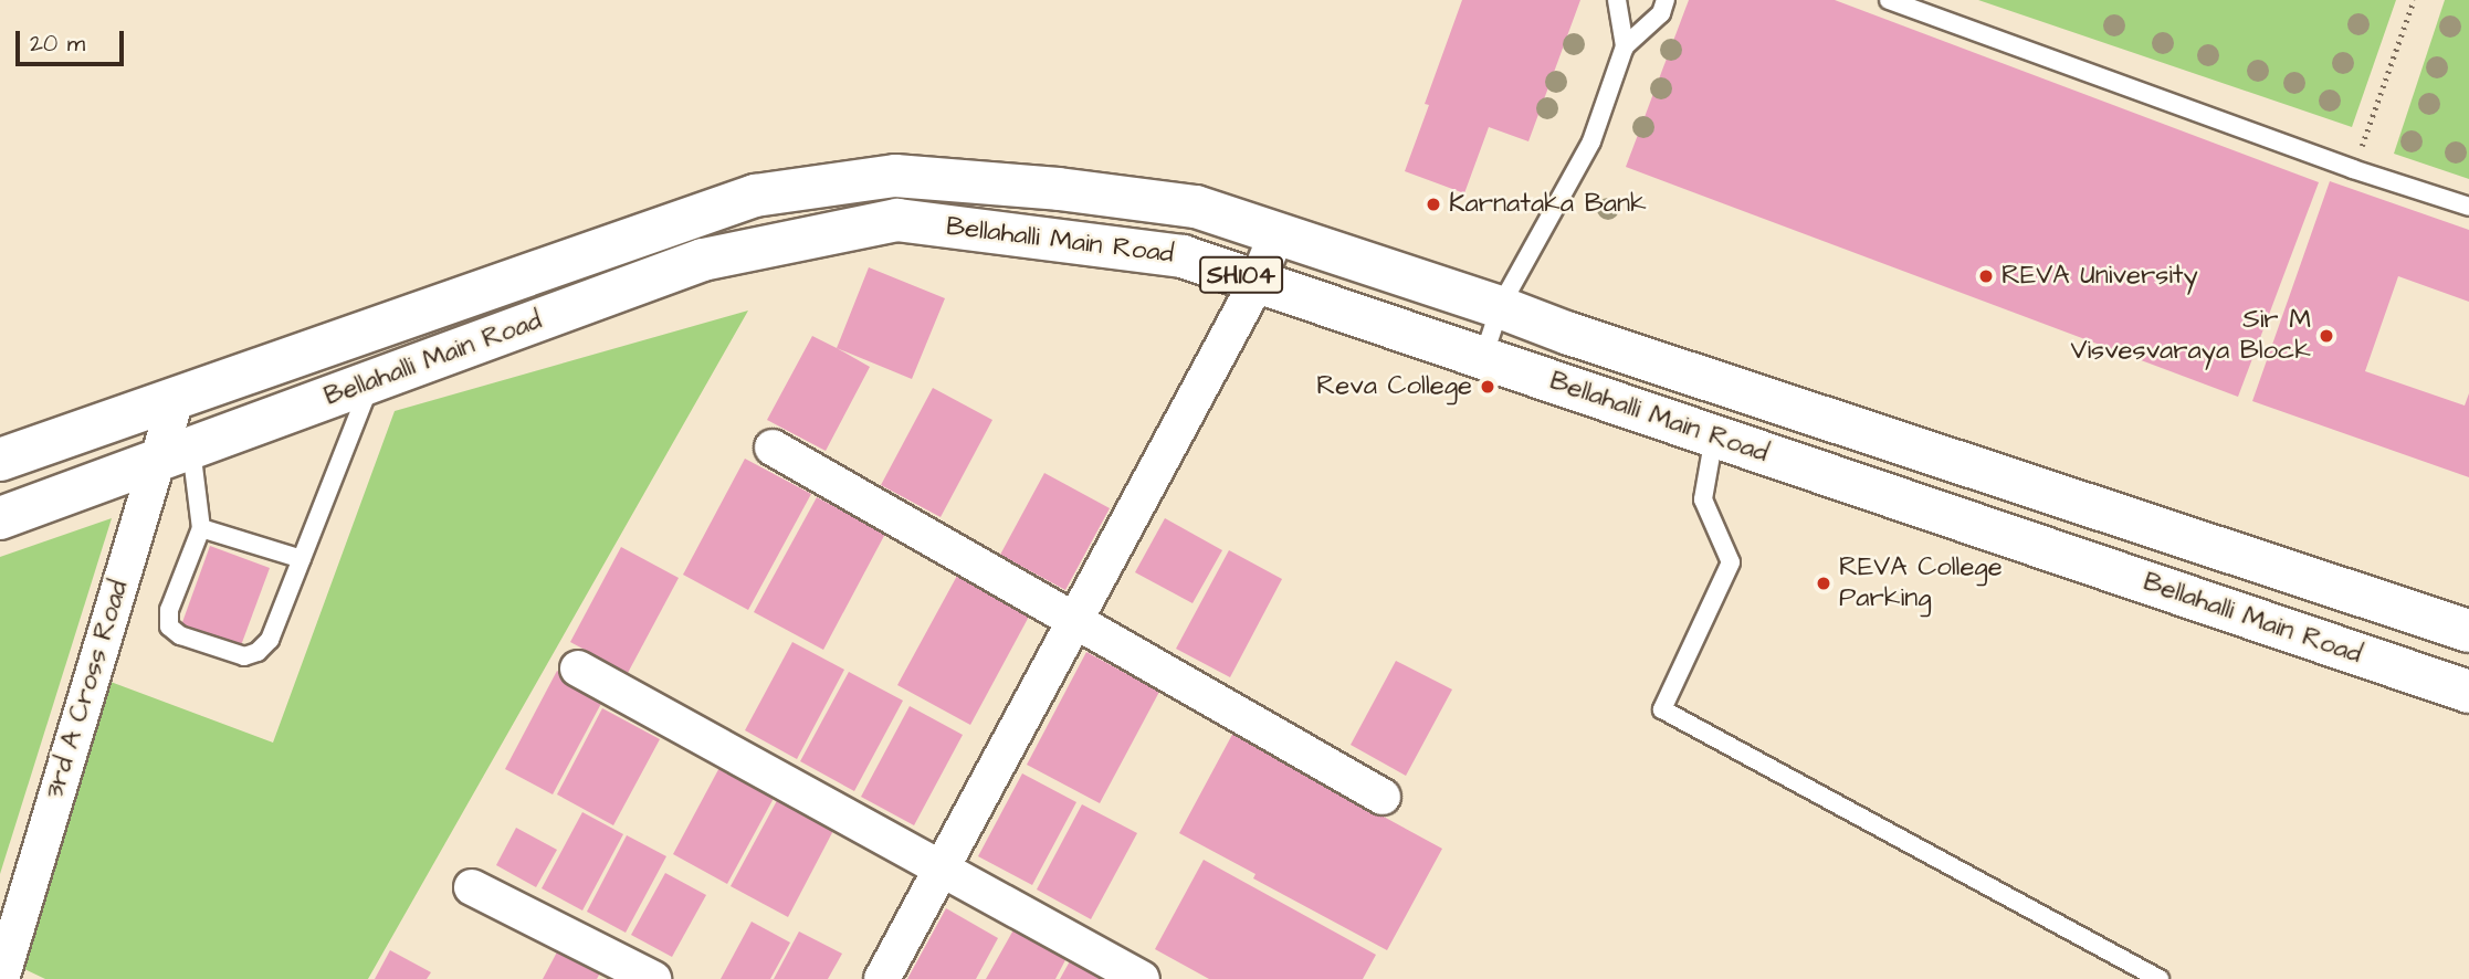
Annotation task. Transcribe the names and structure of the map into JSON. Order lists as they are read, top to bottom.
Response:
{
  "streets": {
    "main road": ["Bellahalli Main Road", "SH104"],
    "street": ["3rd A Cross Road"]
  },
  "crossings": [
    ["Bellahalli Main Road", "3rd A Cross Road"]
  ],
  "places": [
    "Karnataka Bank",
    "REVA University",
    "Sir M Visvesvaraya Block",
    "Reva College",
    "REVA College Parking"
  ],
  "scale_bar": "20 m"
}
